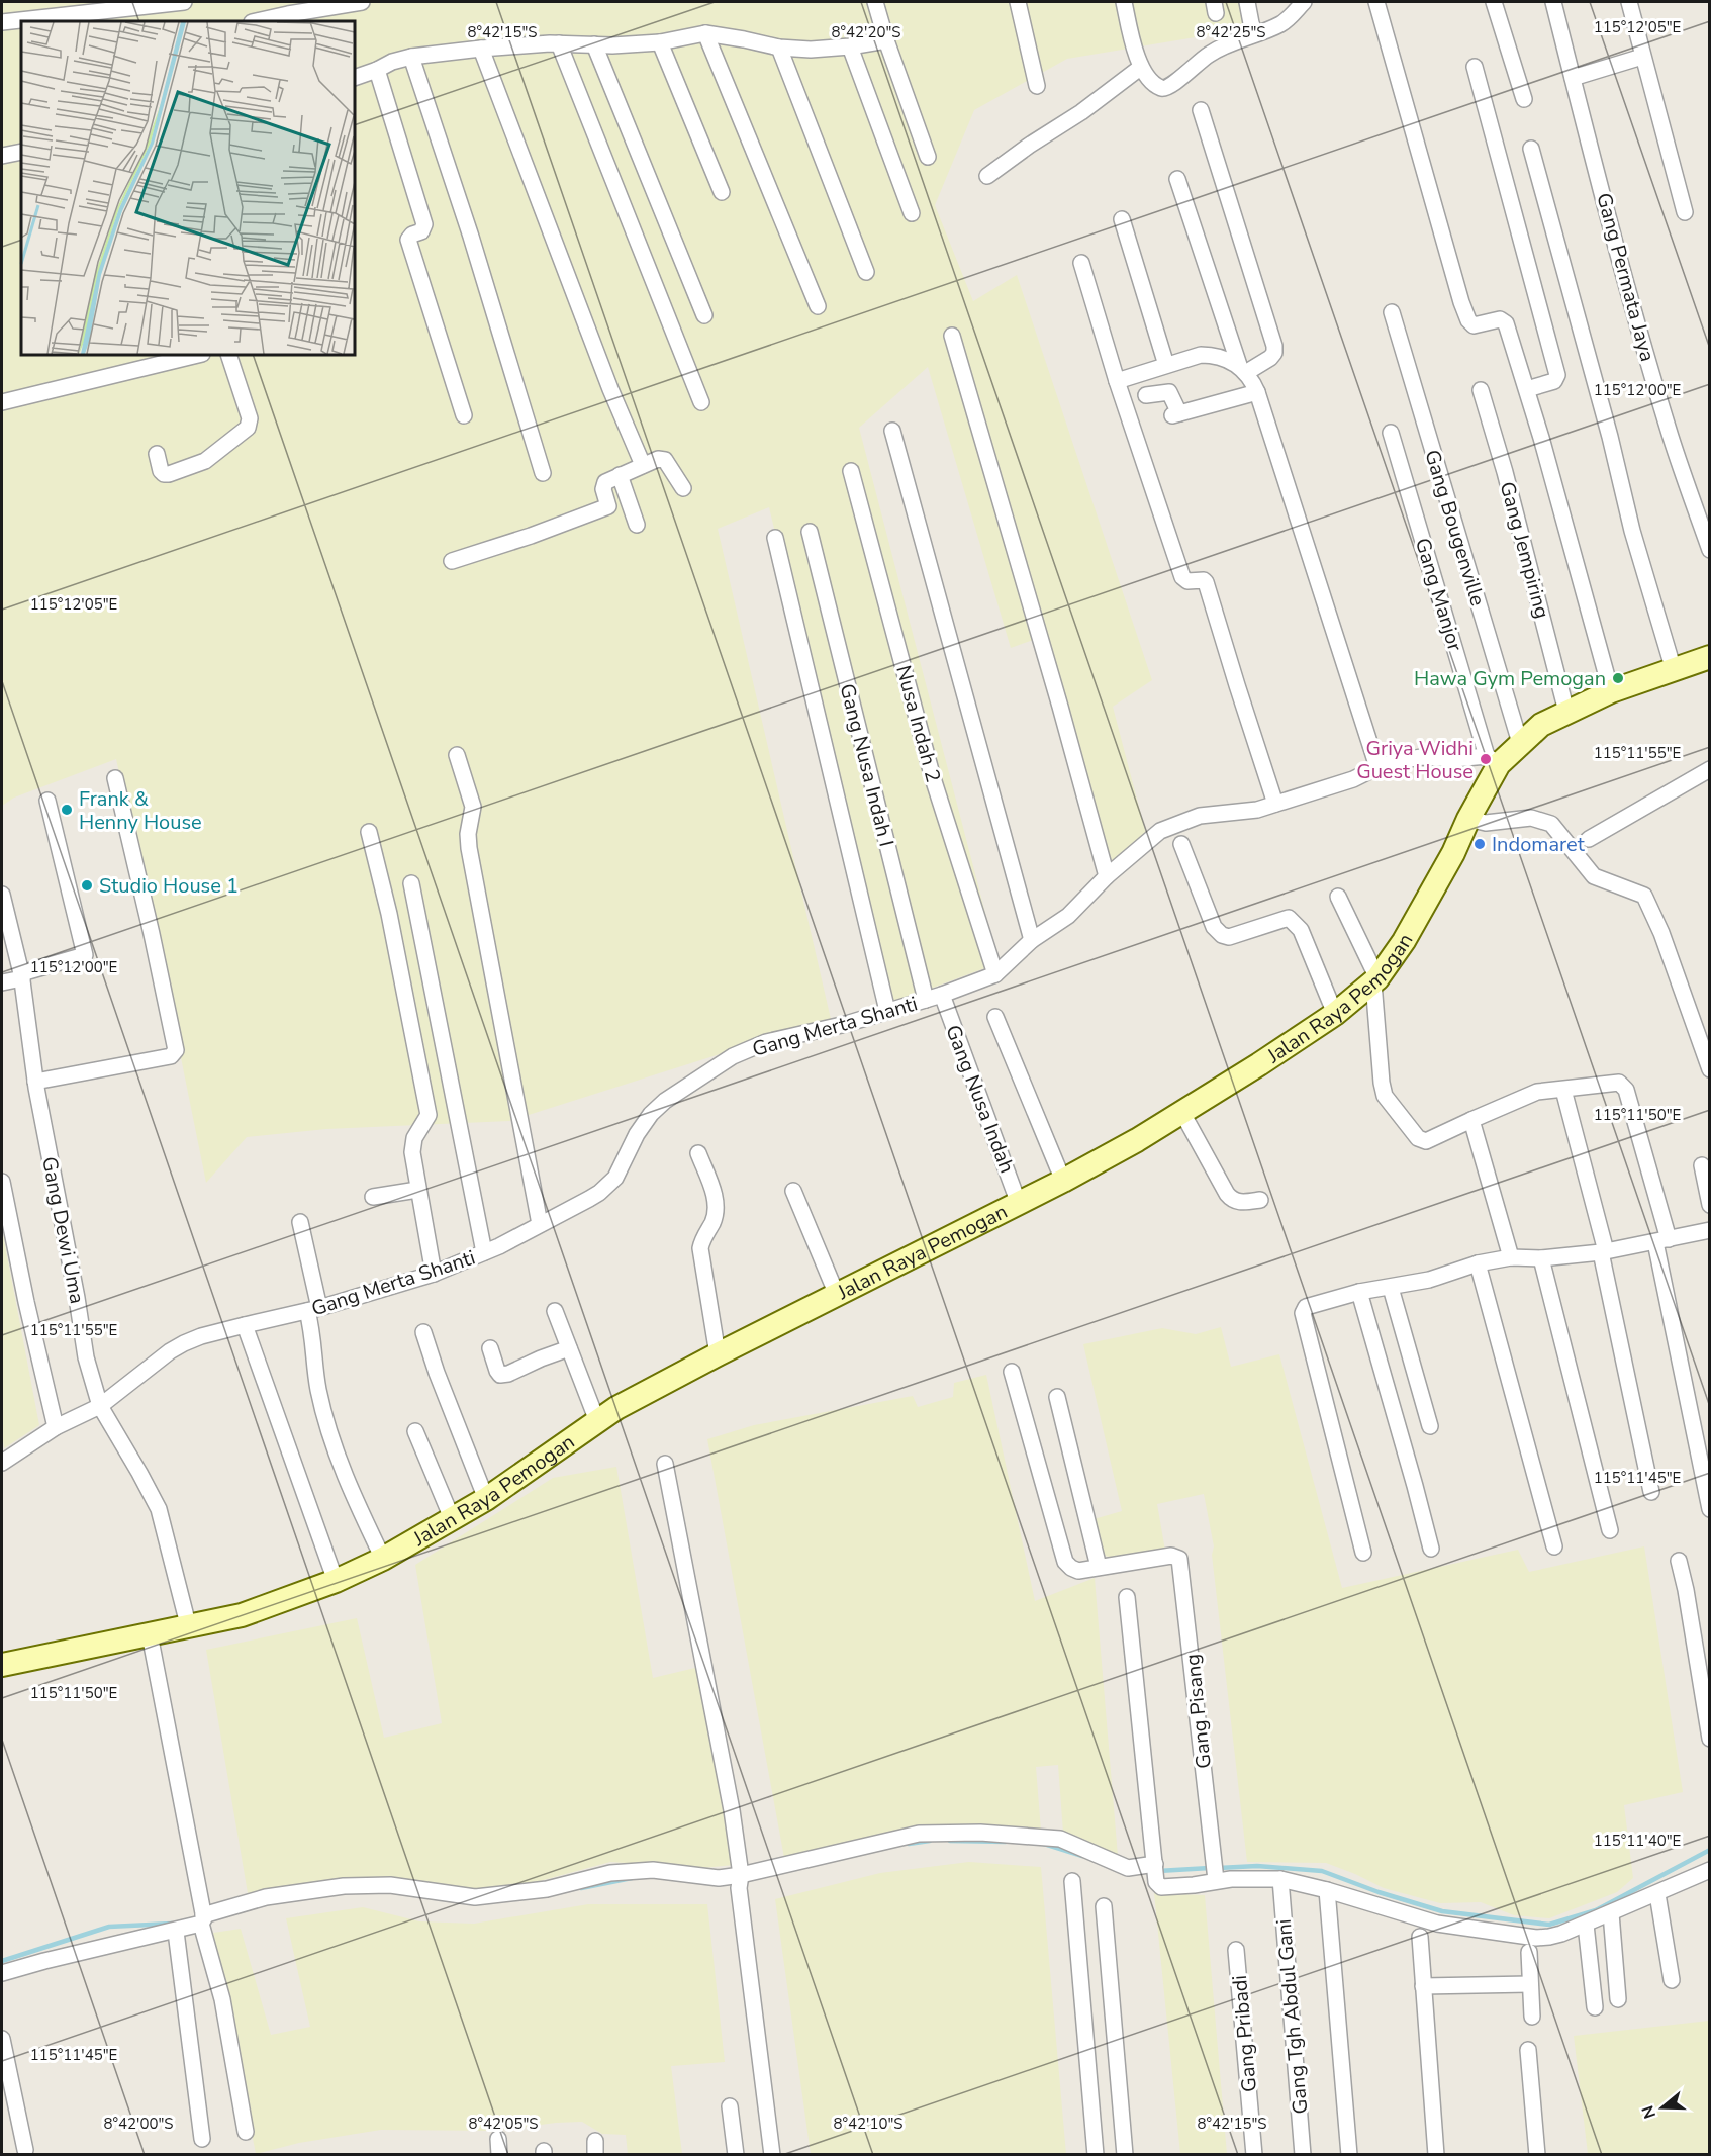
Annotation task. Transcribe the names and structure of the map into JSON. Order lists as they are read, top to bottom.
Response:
{
  "streets": {
    "street": [
      "Gang Permata Jaya",
      "Gang Bougenville",
      "Gang Jempiring",
      "Gang Manjor",
      "Nusa Indah 2",
      "Gang Nusa Indah I",
      "Jalan Raya Pemogan",
      "Gang Merta Shanti",
      "Gang Nusa Indah",
      "Gang Dewi Uma",
      "Gang Pisang",
      "Gang Tgh Abdul Gani",
      "Gang Pribadi"
    ]
  },
  "crossings": [
    ["Gang Bougenville", "Jalan Raya Pemogan"],
    ["Gang Jempiring", "Jalan Raya Pemogan"],
    ["Gang Manjor", "Jalan Raya Pemogan"],
    ["Gang Manjor", "Gang Merta Shanti"],
    ["Nusa Indah 2", "Gang Merta Shanti"],
    ["Gang Nusa Indah I", "Gang Merta Shanti"],
    ["Jalan Raya Pemogan", "Gang Merta Shanti"],
    ["Jalan Raya Pemogan", "Gang Nusa Indah"],
    ["Jalan Raya Pemogan", "Gang Dewi Uma"],
    ["Gang Merta Shanti", "Gang Nusa Indah"],
    ["Gang Merta Shanti", "Gang Dewi Uma"]
  ],
  "places": [
    "Hawa Gym Pemogan",
    "Griya Widhi Guest House",
    "Frank & Henny House",
    "Indomaret",
    "Studio House 1"
  ],
  "north": "left",
  "coordinates": [
    "115°12'05\"E",
    "8°42'25\"S",
    "8°42'15\"S",
    "8°42'20\"S",
    "115°12'00\"E",
    "115°11'55\"E",
    "115°11'50\"E",
    "115°11'45\"E",
    "115°11'40\"E",
    "8°42'00\"S",
    "8°42'05\"S",
    "8°42'10\"S"
  ]
}
